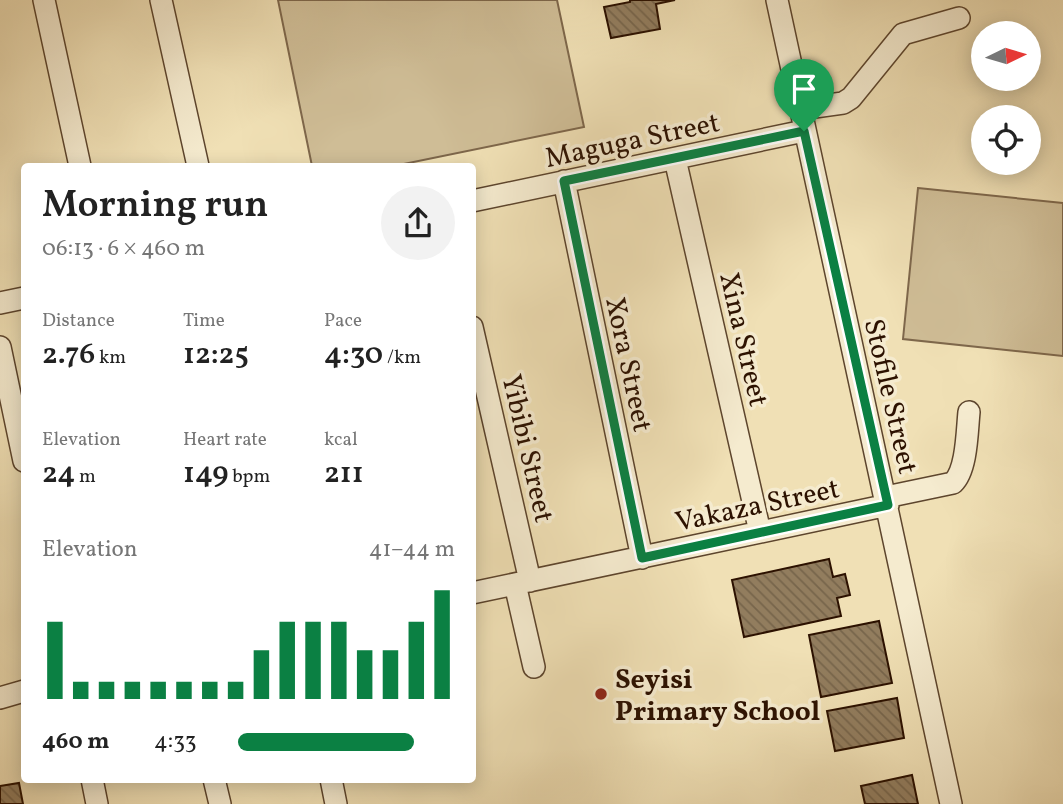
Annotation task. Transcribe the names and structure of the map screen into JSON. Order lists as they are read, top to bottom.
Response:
{
  "streets": {
    "street": [
      "Maguga Street",
      "Xina Street",
      "Xora Street",
      "Stofile Street",
      "Yibibi Street",
      "Vakaza Street"
    ]
  },
  "crossings": [
    ["Maguga Street", "Xina Street"],
    ["Maguga Street", "Xora Street"],
    ["Maguga Street", "Stofile Street"],
    ["Xina Street", "Vakaza Street"],
    ["Xora Street", "Vakaza Street"],
    ["Stofile Street", "Vakaza Street"],
    ["Yibibi Street", "Vakaza Street"]
  ],
  "places": ["Seyisi Primary School"],
  "north": "right",
  "page": {
    "heading": ["Morning run", "06:13 · 6 × 460 m"],
    "stats": [
      ["Distance", "2.76 km"],
      ["Time", "12:25"],
      ["Pace", "4:30 /km"],
      ["Elevation", "24 m"],
      ["Heart rate", "149 bpm"],
      ["kcal", "211"]
    ],
    "chart": ["Elevation", "41–44 m"],
    "list": [
      {
        "name": "460 m",
        "note": "4:33"
      }
    ]
  }
}
